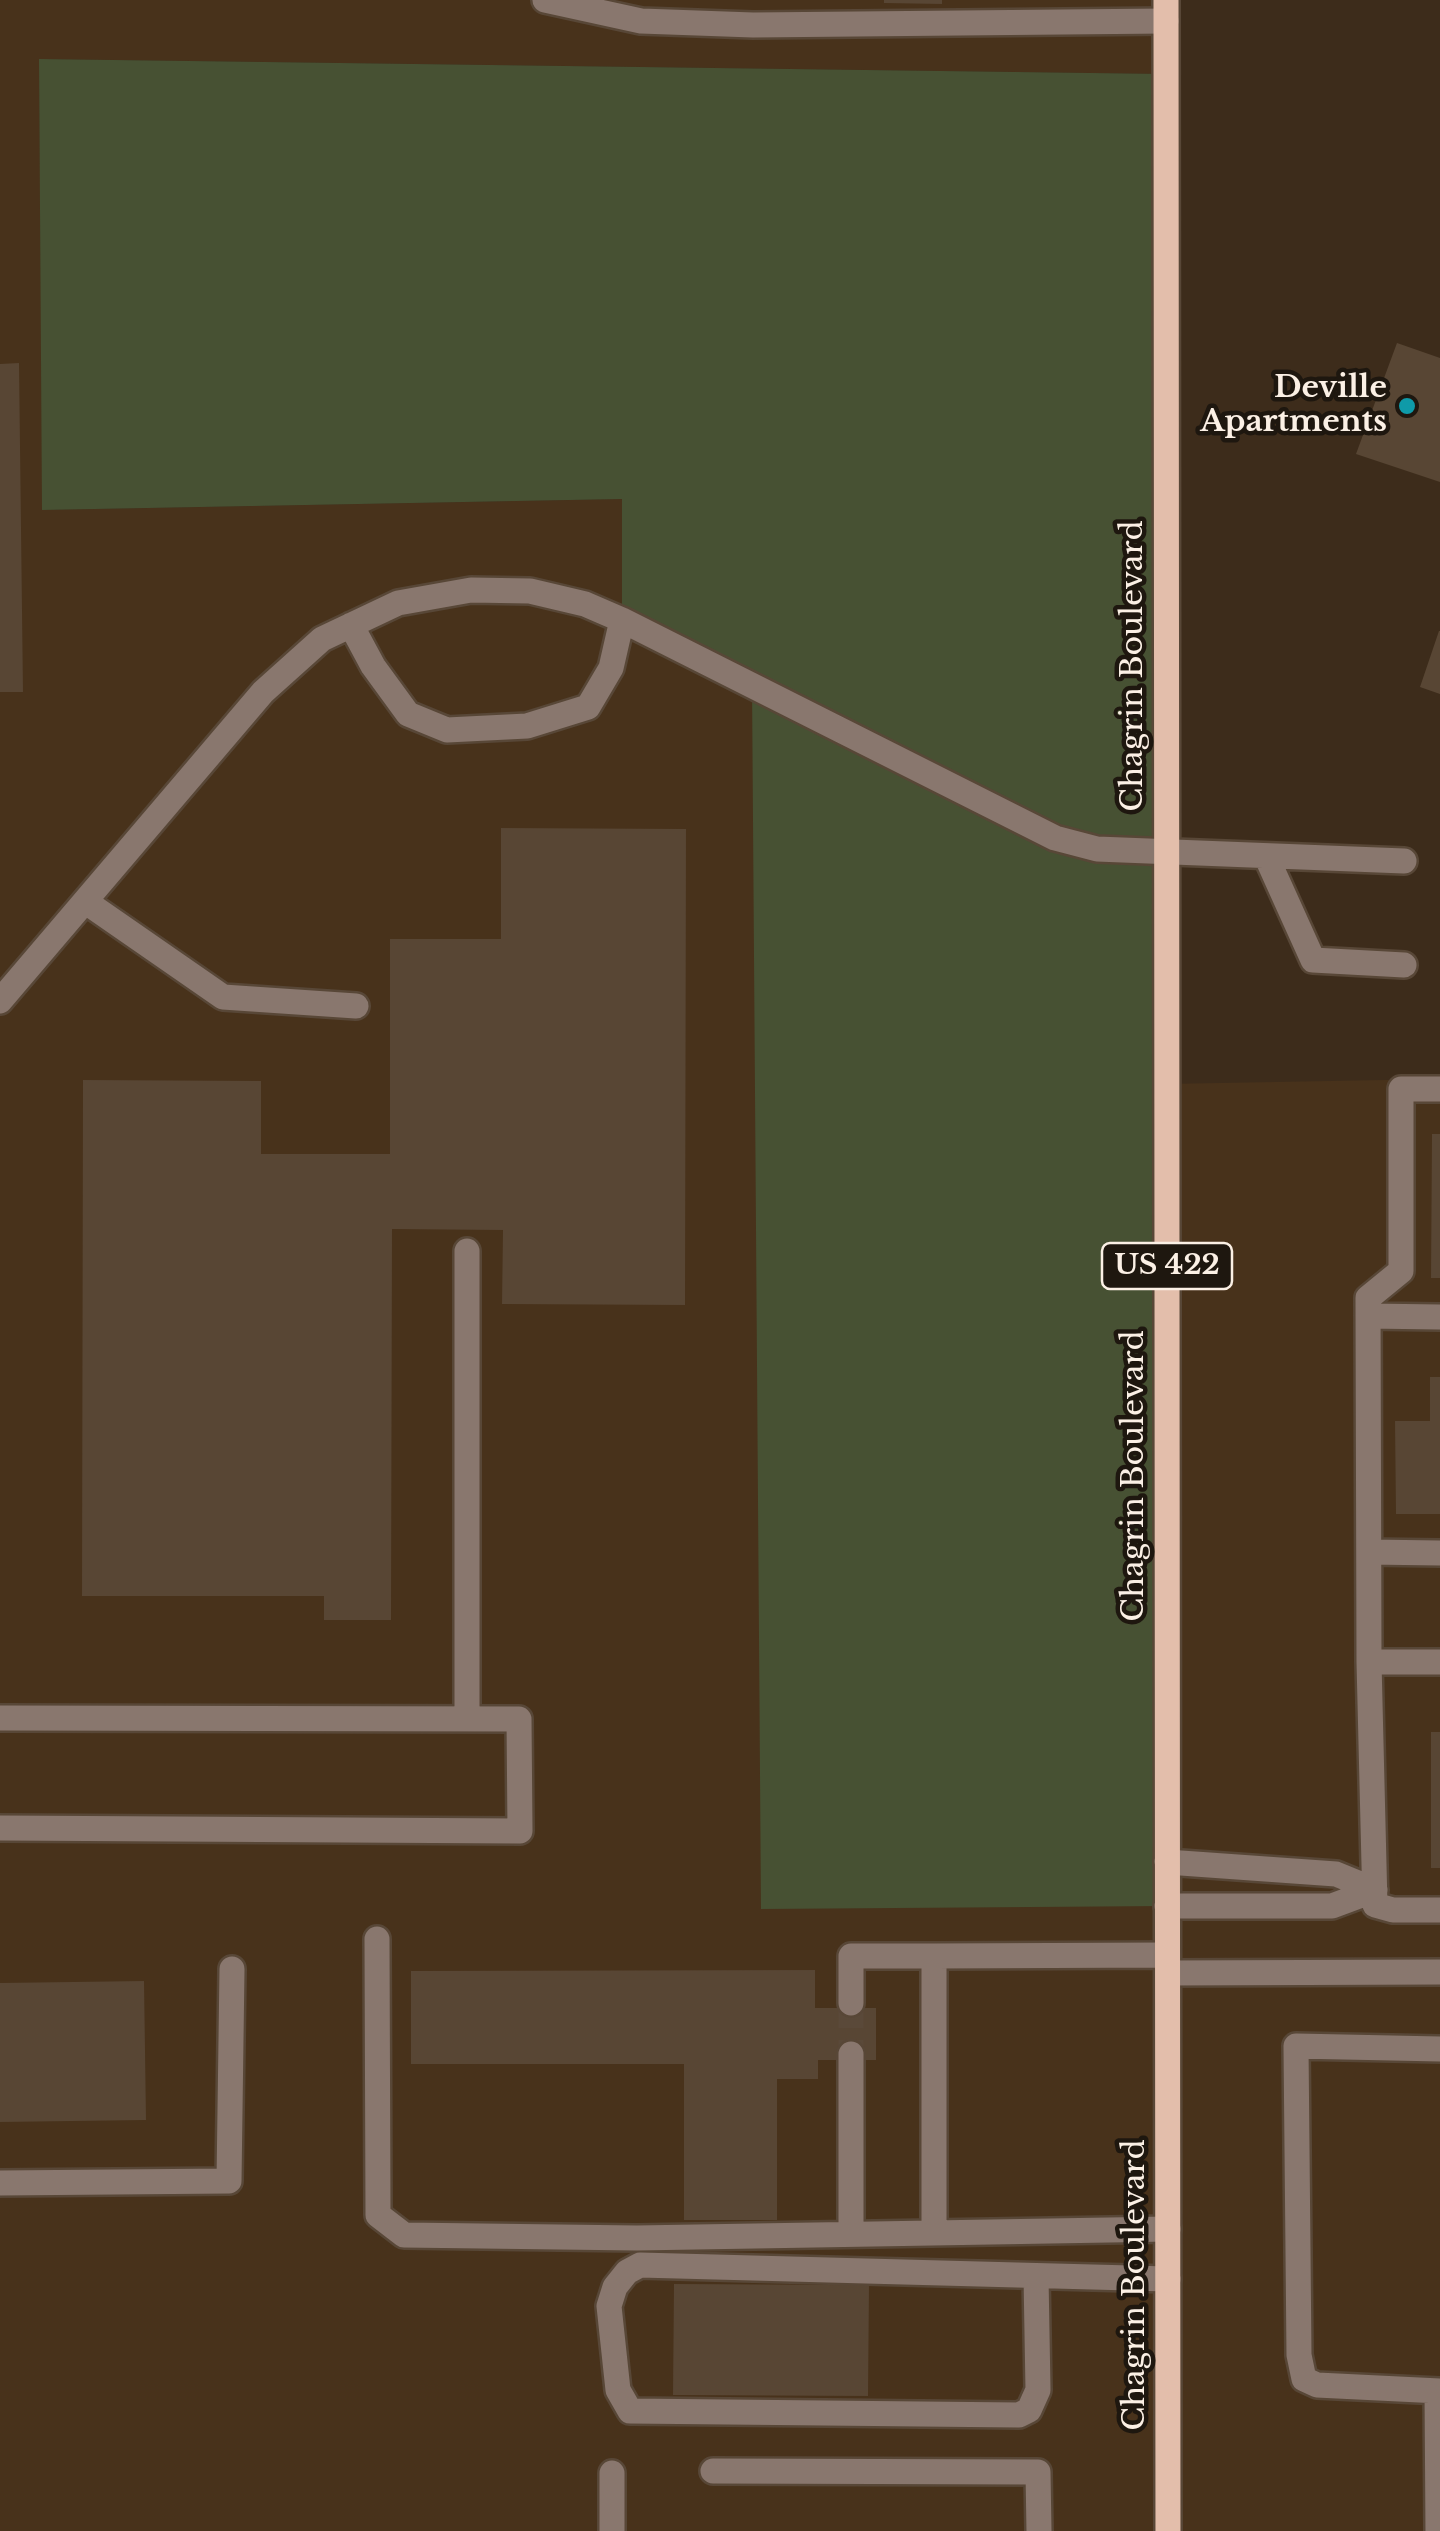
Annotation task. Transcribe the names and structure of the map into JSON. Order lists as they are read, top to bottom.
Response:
{
  "streets": {
    "main road": ["Chagrin Boulevard", "US 422"]
  },
  "places": ["Deville Apartments"]
}
